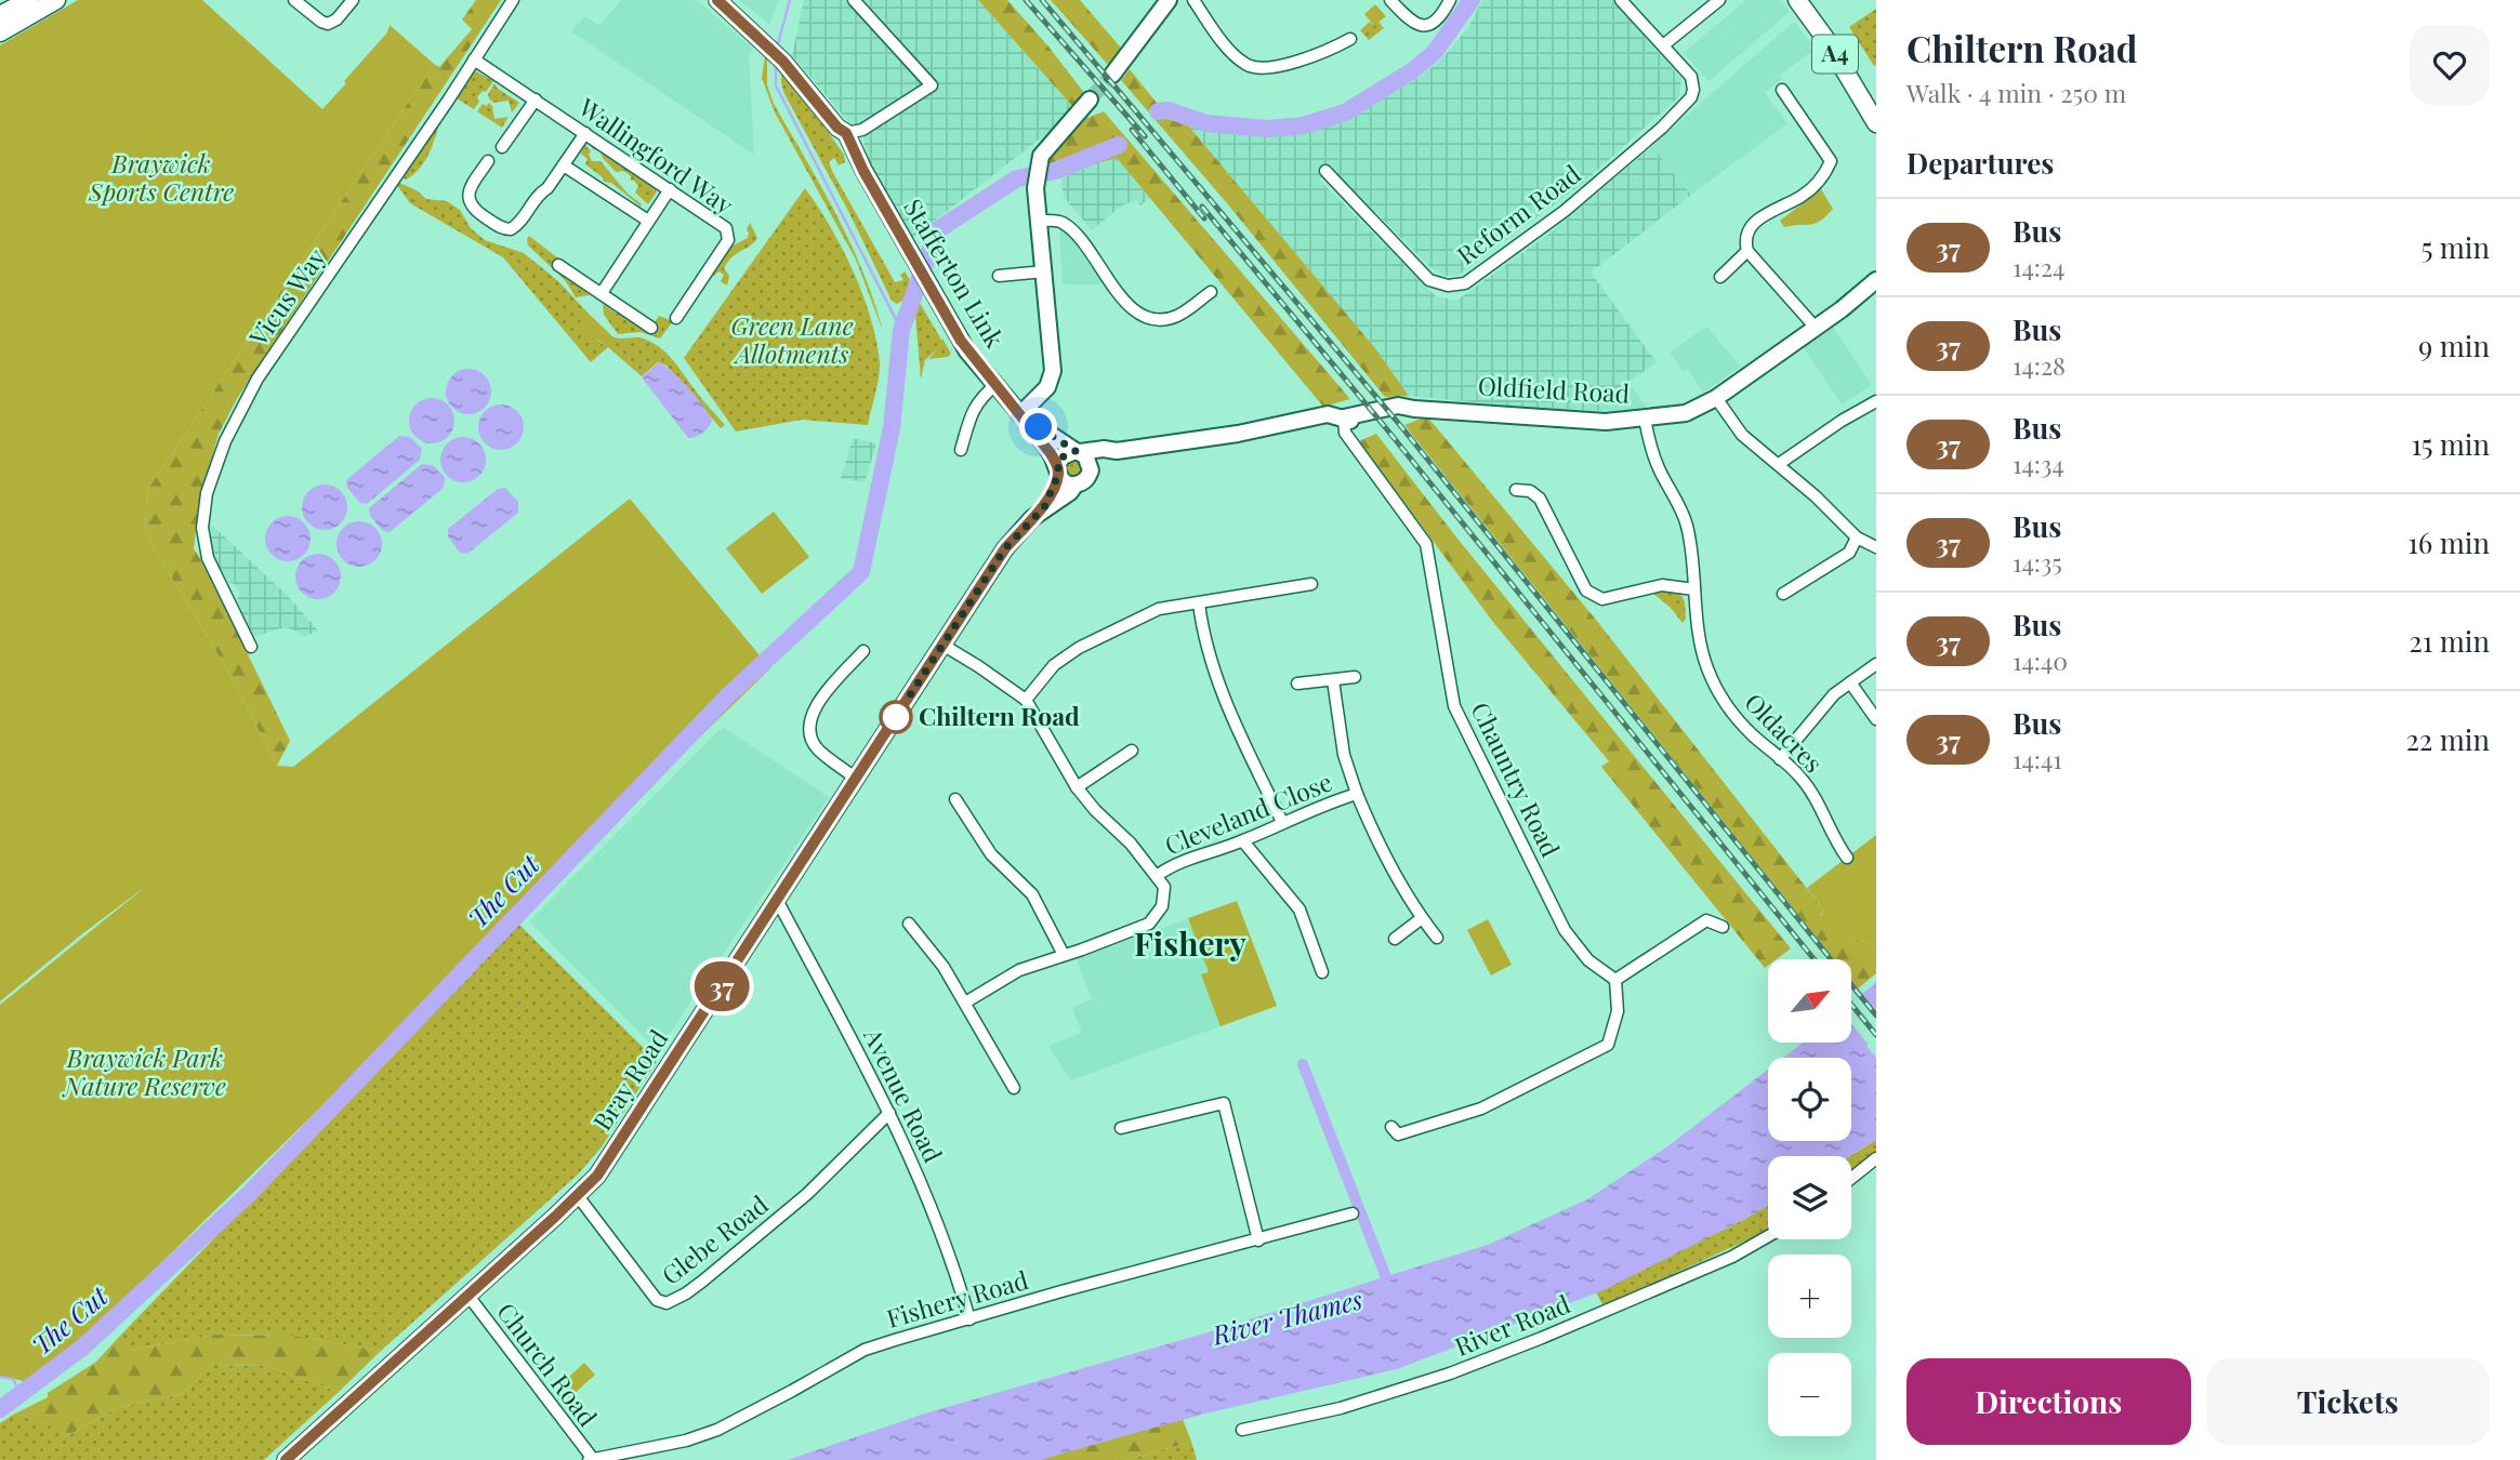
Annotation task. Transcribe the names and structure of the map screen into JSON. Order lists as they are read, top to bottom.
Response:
{
  "streets": {
    "main road": [
      "A4",
      "Stafferton Link",
      "Oldfield Road",
      "Bray Road"
    ],
    "street": [
      "Wallingford Way",
      "Reform Road",
      "Vicus Way",
      "Oldacres",
      "Chauntry Road",
      "Cleveland Close",
      "Avenue Road",
      "Glebe Road",
      "Fishery Road",
      "River Road",
      "Church Road"
    ]
  },
  "crossings": [
    ["Wallingford Way", "Vicus Way"],
    ["Stafferton Link", "Oldfield Road"],
    ["Stafferton Link", "Bray Road"],
    ["Oldfield Road", "Oldacres"],
    ["Oldfield Road", "Chauntry Road"],
    ["Oldfield Road", "Bray Road"],
    ["Bray Road", "Avenue Road"],
    ["Bray Road", "Glebe Road"],
    ["Bray Road", "Church Road"],
    ["Avenue Road", "Glebe Road"],
    ["Avenue Road", "Fishery Road"],
    ["Fishery Road", "Church Road"]
  ],
  "districts": ["Fishery"],
  "water": ["The Cut", "River Thames"],
  "parks": ["Braywick Sports Centre", "Green Lane Allotments", "Braywick Park Nature Reserve"],
  "places": ["Chiltern Road"],
  "lines": ["bus line 37"],
  "north": "top right",
  "page": {
    "on_map": "37",
    "heading": [
      ["Chiltern Road", "Walk · 4 min · 250 m"],
      "Departures"
    ],
    "list": [
      {
        "mark": "37",
        "name": "Bus",
        "note": "14:24",
        "value": "5 min"
      },
      {
        "mark": "37",
        "name": "Bus",
        "note": "14:28",
        "value": "9 min"
      },
      {
        "mark": "37",
        "name": "Bus",
        "note": "14:34",
        "value": "15 min"
      },
      {
        "mark": "37",
        "name": "Bus",
        "note": "14:35",
        "value": "16 min"
      },
      {
        "mark": "37",
        "name": "Bus",
        "note": "14:40",
        "value": "21 min"
      },
      {
        "mark": "37",
        "name": "Bus",
        "note": "14:41",
        "value": "22 min"
      }
    ],
    "map_buttons": ["+", "−"],
    "buttons": ["Directions", "Tickets"]
  }
}
